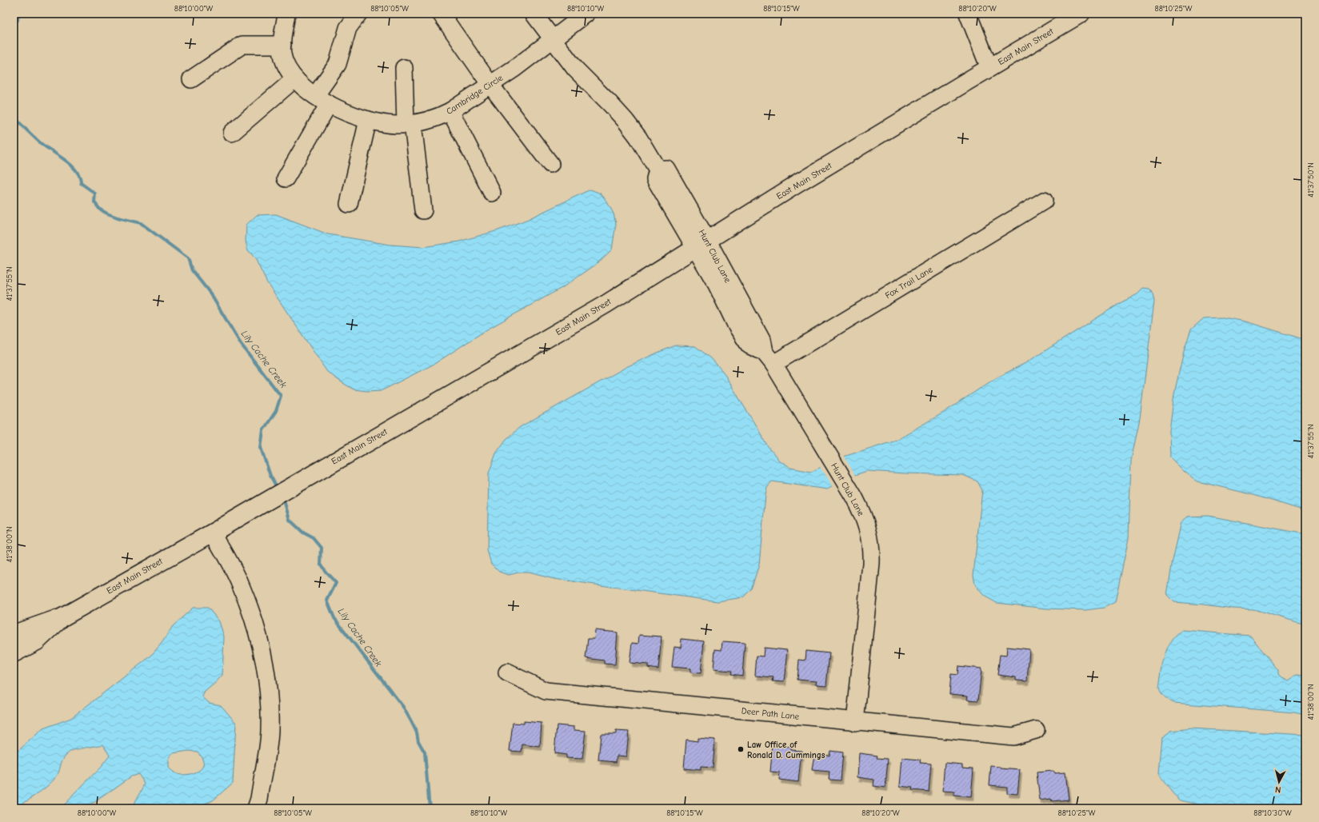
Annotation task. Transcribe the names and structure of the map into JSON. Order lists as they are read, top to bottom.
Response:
{
  "streets": {
    "main road": ["East Main Street"],
    "street": [
      "Cambridge Circle",
      "Hunt Club Lane",
      "Fox Trail Lane",
      "Deer Path Lane"
    ]
  },
  "crossings": [
    ["East Main Street", "Hunt Club Lane"],
    ["Cambridge Circle", "Hunt Club Lane"],
    ["Hunt Club Lane", "Fox Trail Lane"],
    ["Hunt Club Lane", "Deer Path Lane"]
  ],
  "water": ["Lily Cache Creek"],
  "places": ["Law Office of Ronald D. Cummings"],
  "north": "bottom",
  "coordinates": [
    "88°10'00\"W",
    "88°10'05\"W",
    "88°10'10\"W",
    "88°10'15\"W",
    "88°10'20\"W",
    "88°10'25\"W",
    "41°37'50\"N",
    "41°37'55\"N",
    "41°38'00\"N",
    "88°10'30\"W"
  ]
}
